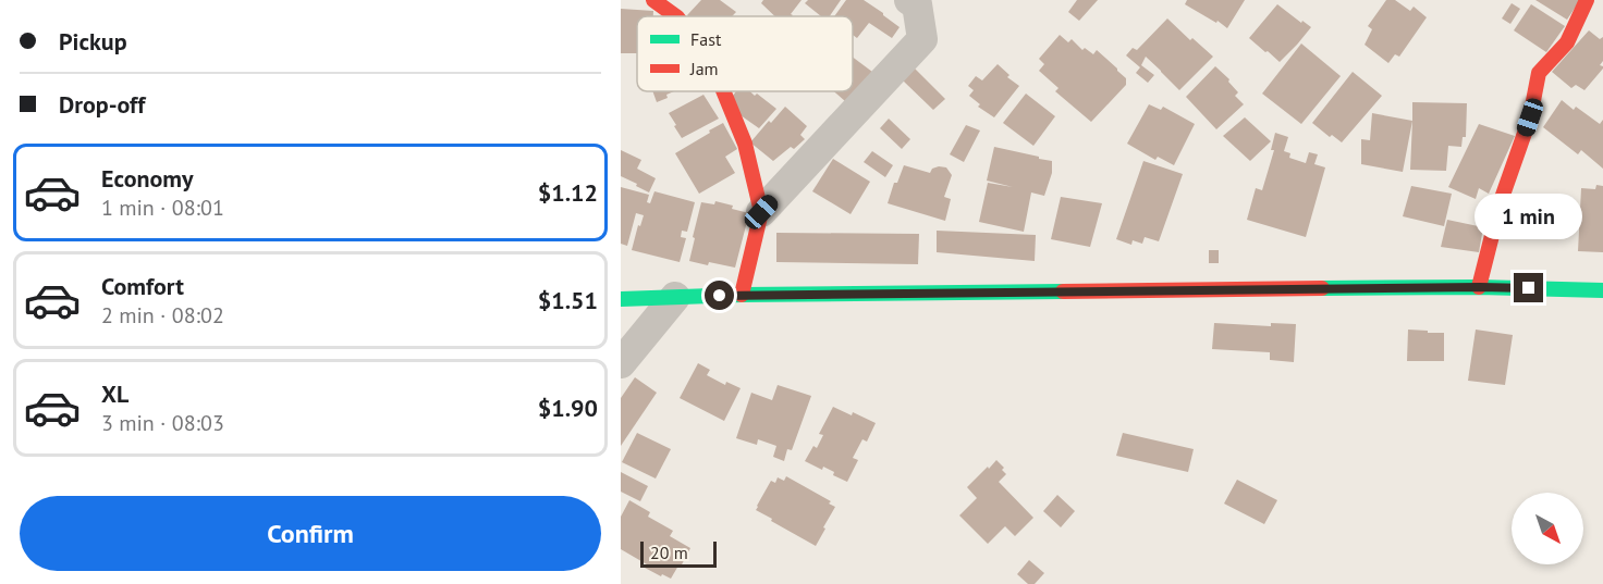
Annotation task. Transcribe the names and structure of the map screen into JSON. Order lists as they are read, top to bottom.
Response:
{
  "legend": ["Fast", "Jam"],
  "scale_bar": "20 m",
  "north": "bottom right",
  "page": {
    "banner": ["Pickup", "Drop-off"],
    "list": [
      {
        "name": "Economy",
        "note": "1 min · 08:01",
        "value": "$1.12"
      },
      {
        "name": "Comfort",
        "note": "2 min · 08:02",
        "value": "$1.51"
      },
      {
        "name": "XL",
        "note": "3 min · 08:03",
        "value": "$1.90"
      }
    ],
    "bubble": "1 min",
    "buttons": "Confirm",
    "scale": "20 m"
  }
}
